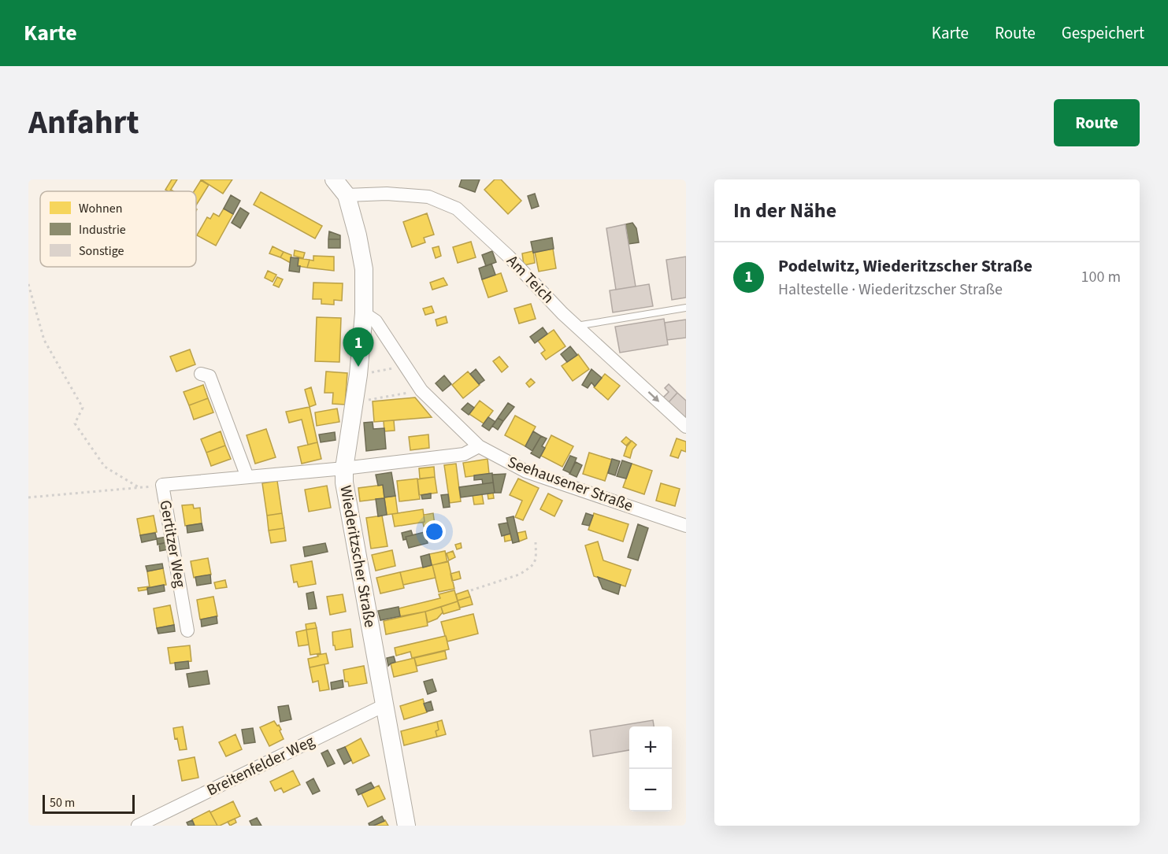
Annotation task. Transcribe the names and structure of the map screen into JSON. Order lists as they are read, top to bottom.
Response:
{
  "streets": {
    "street": [
      "Am Teich",
      "Seehausener Straße",
      "Gertitzer Weg",
      "Wiederitzscher Straße",
      "Breitenfelder Weg"
    ]
  },
  "crossings": [
    ["Am Teich", "Wiederitzscher Straße"],
    ["Seehausener Straße", "Wiederitzscher Straße"],
    ["Gertitzer Weg", "Wiederitzscher Straße"],
    ["Wiederitzscher Straße", "Breitenfelder Weg"]
  ],
  "legend": ["Wohnen", "Industrie", "Sonstige"],
  "scale_bar": "50 m",
  "page": {
    "header": "Karte",
    "nav": ["Karte", "Route", "Gespeichert"],
    "title": "Anfahrt",
    "buttons": "Route",
    "heading": "In der Nähe",
    "list": [
      {
        "mark": "1",
        "name": "Podelwitz, Wiederitzscher Straße",
        "note": "Haltestelle · Wiederitzscher Straße",
        "value": "100 m"
      }
    ],
    "pins": "1",
    "map_buttons": ["+", "−"],
    "scale": "50 m"
  }
}
